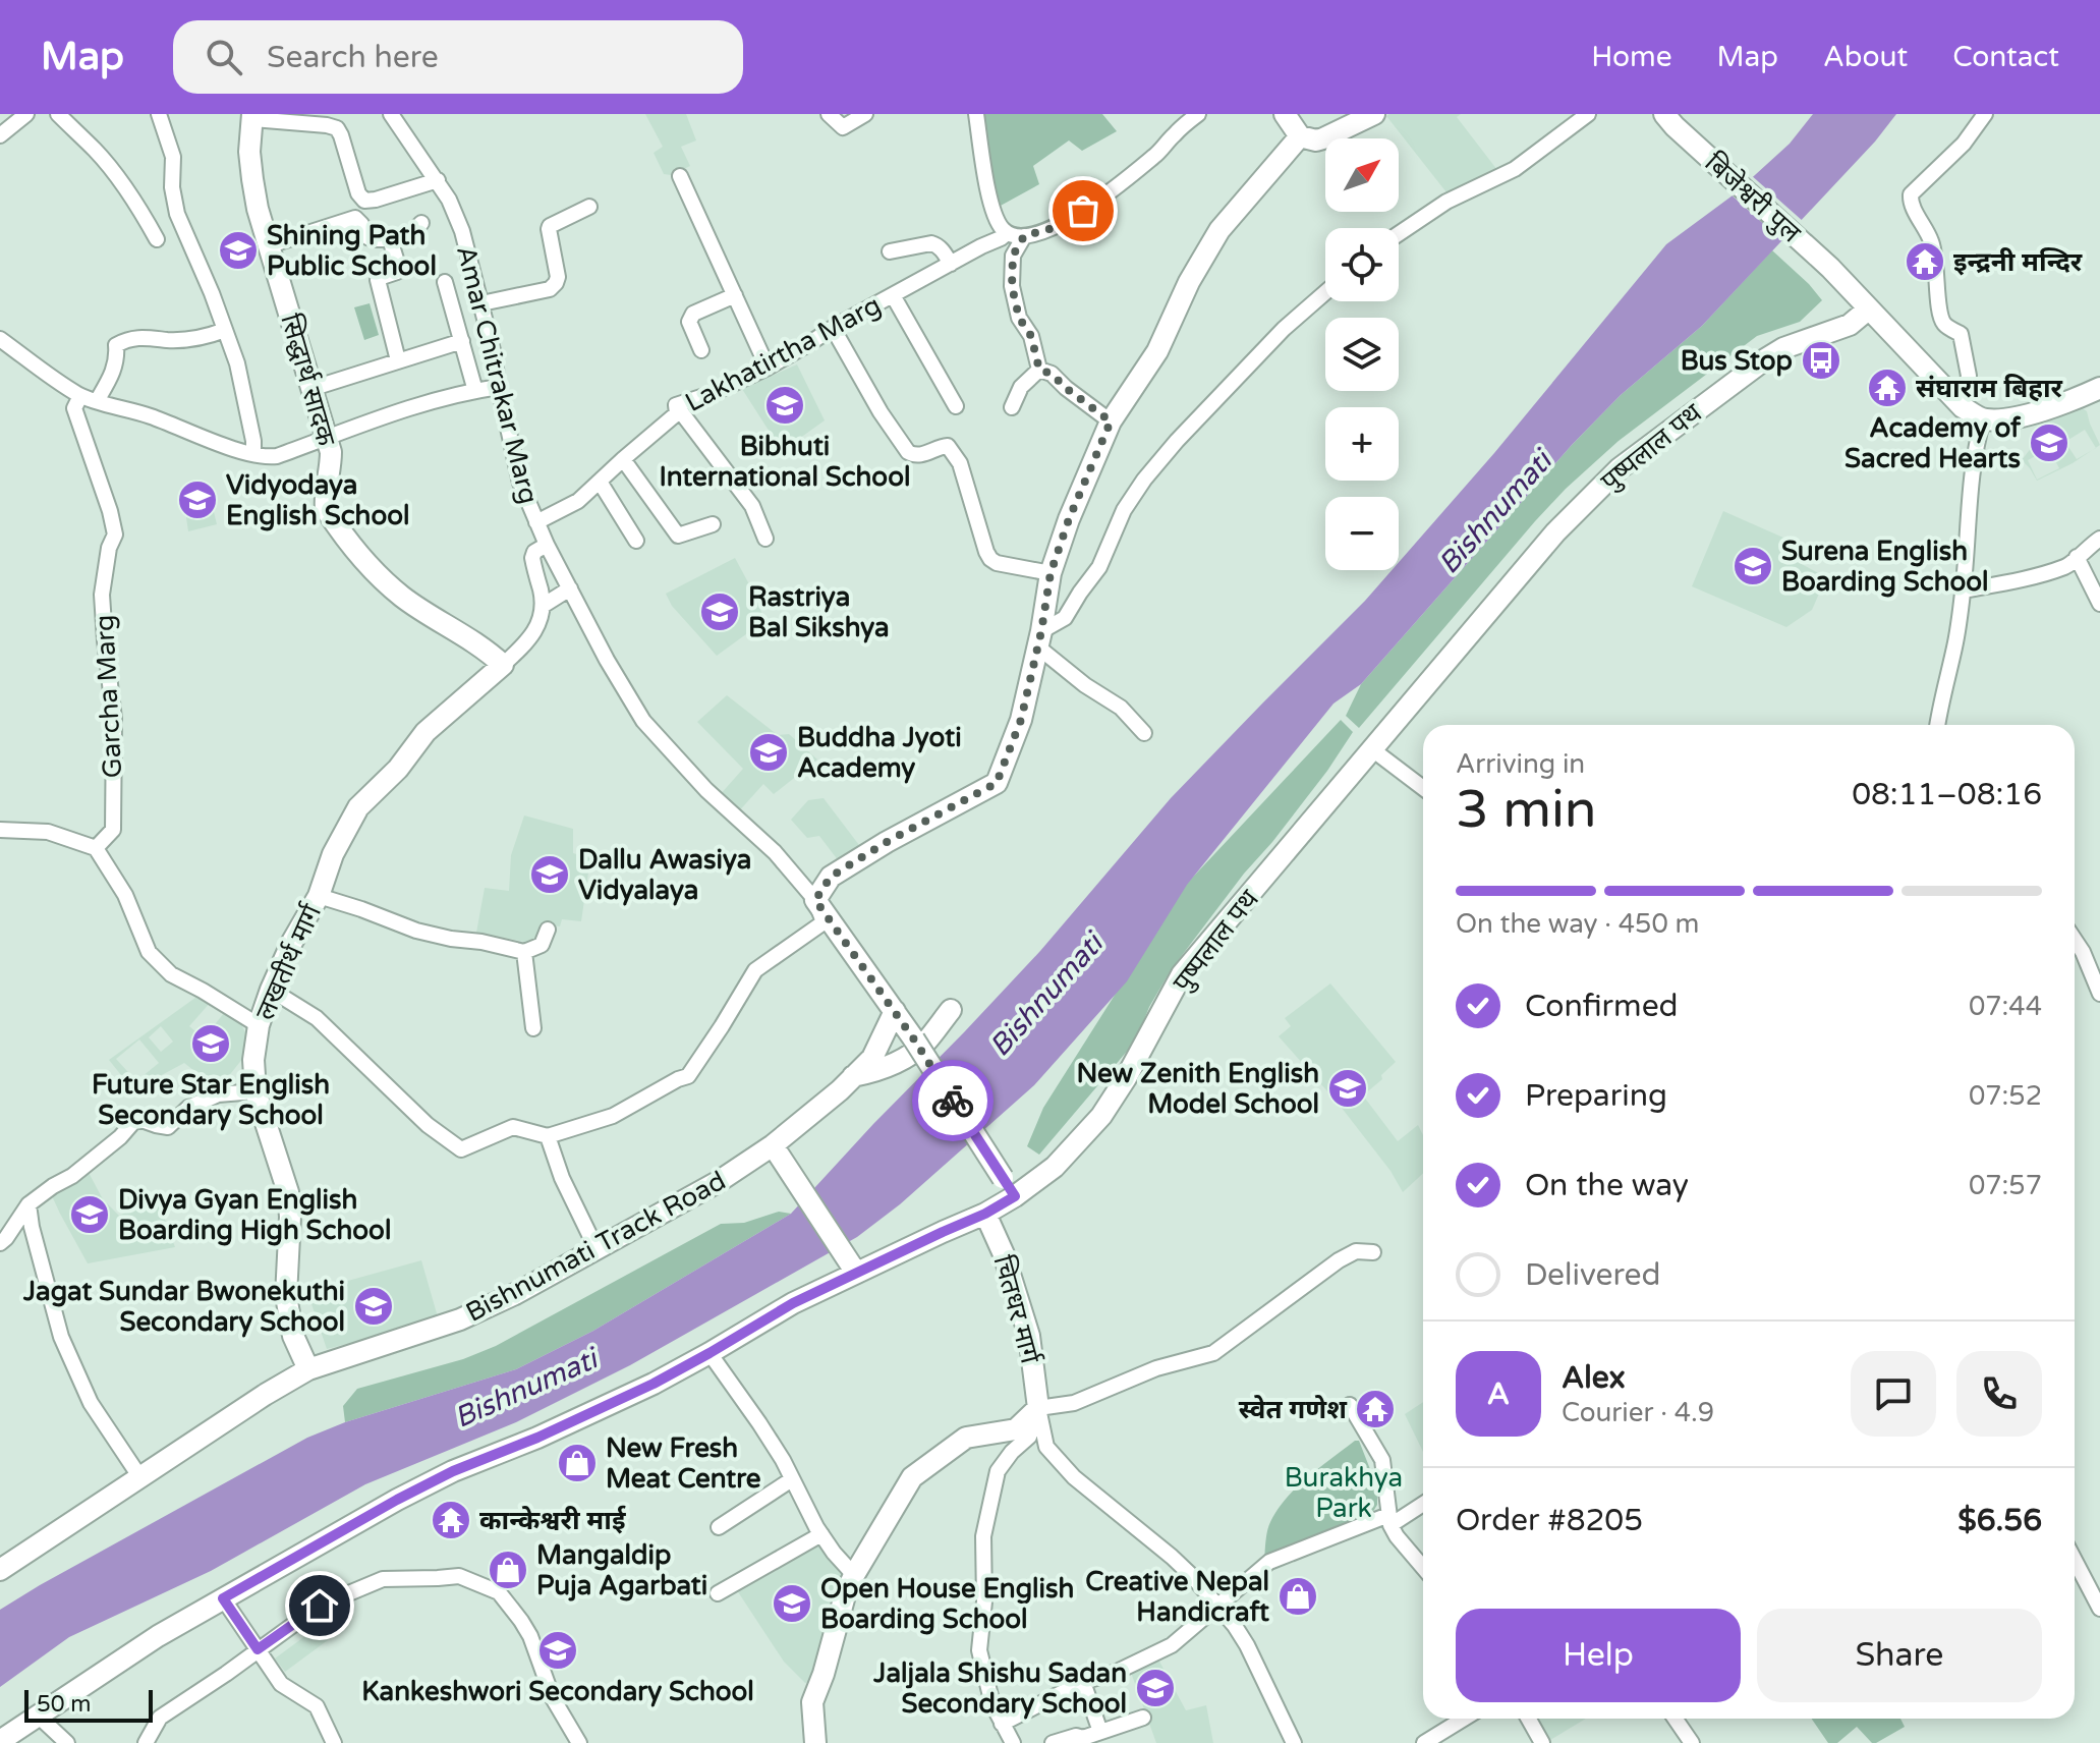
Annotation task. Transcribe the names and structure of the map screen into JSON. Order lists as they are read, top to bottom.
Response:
{
  "streets": {
    "main road": [
      "बिजेश्वरी पुल",
      "सिद्धार्थ सादक",
      "पुष्पलाल पथ",
      "लखतीर्थ मार्ग",
      "Bishnumati Track Road",
      "चितधर मार्ग"
    ],
    "street": ["Lakhatirtha Marg", "Amar Chitrakar Marg", "Garcha Marg"]
  },
  "crossings": [
    ["बिजेश्वरी पुल", "पुष्पलाल पथ"],
    ["Lakhatirtha Marg", "Amar Chitrakar Marg"],
    ["सिद्धार्थ सादक", "लखतीर्थ मार्ग"],
    ["पुष्पलाल पथ", "चितधर मार्ग"],
    ["लखतीर्थ मार्ग", "Bishnumati Track Road"]
  ],
  "water": ["Bishnumati"],
  "parks": ["Burakhya Park"],
  "places": {
    "school or university": [
      "Shining Path Public School",
      "Bibhuti International School",
      "Academy of Sacred Hearts",
      "Vidyodaya English School",
      "Surena English Boarding School",
      "Rastriya Bal Sikshya",
      "Buddha Jyoti Academy",
      "Dallu Awasiya Vidyalaya",
      "Future Star English Secondary School",
      "New Zenith English Model School",
      "Divya Gyan English Boarding High School",
      "Jagat Sundar Bwonekuthi Secondary School",
      "Open House English Boarding School",
      "Kankeshwori Secondary School",
      "Jaljala Shishu Sadan Secondary School"
    ],
    "temple": [
      "इन्द्रनी मन्दिर",
      "संघाराम बिहार",
      "स्वेत गणेश",
      "कान्केश्वरी माई"
    ],
    "bus stop": ["Bus Stop"],
    "shop": ["New Fresh Meat Centre", "Mangaldip Puja Agarbati", "Creative Nepal Handicraft"]
  },
  "scale_bar": "50 m",
  "north": "top right",
  "page": {
    "header": "Map",
    "search": "Search here",
    "nav": [
      "Home",
      "Map",
      "About",
      "Contact"
    ],
    "map_buttons": ["+", "−"],
    "heading": ["3 min", "Arriving in", "08:11–08:16"],
    "panel": [
      "Alex",
      "Courier · 4.9",
      "Order #8205",
      "$6.56"
    ],
    "bar": "On the way · 450 m",
    "list": [
      ["Confirmed", "07:44"],
      ["Preparing", "07:52"],
      ["On the way", "07:57"],
      "Delivered"
    ],
    "round": "A",
    "buttons": ["Help", "Share"],
    "scale": "50 m"
  }
}
